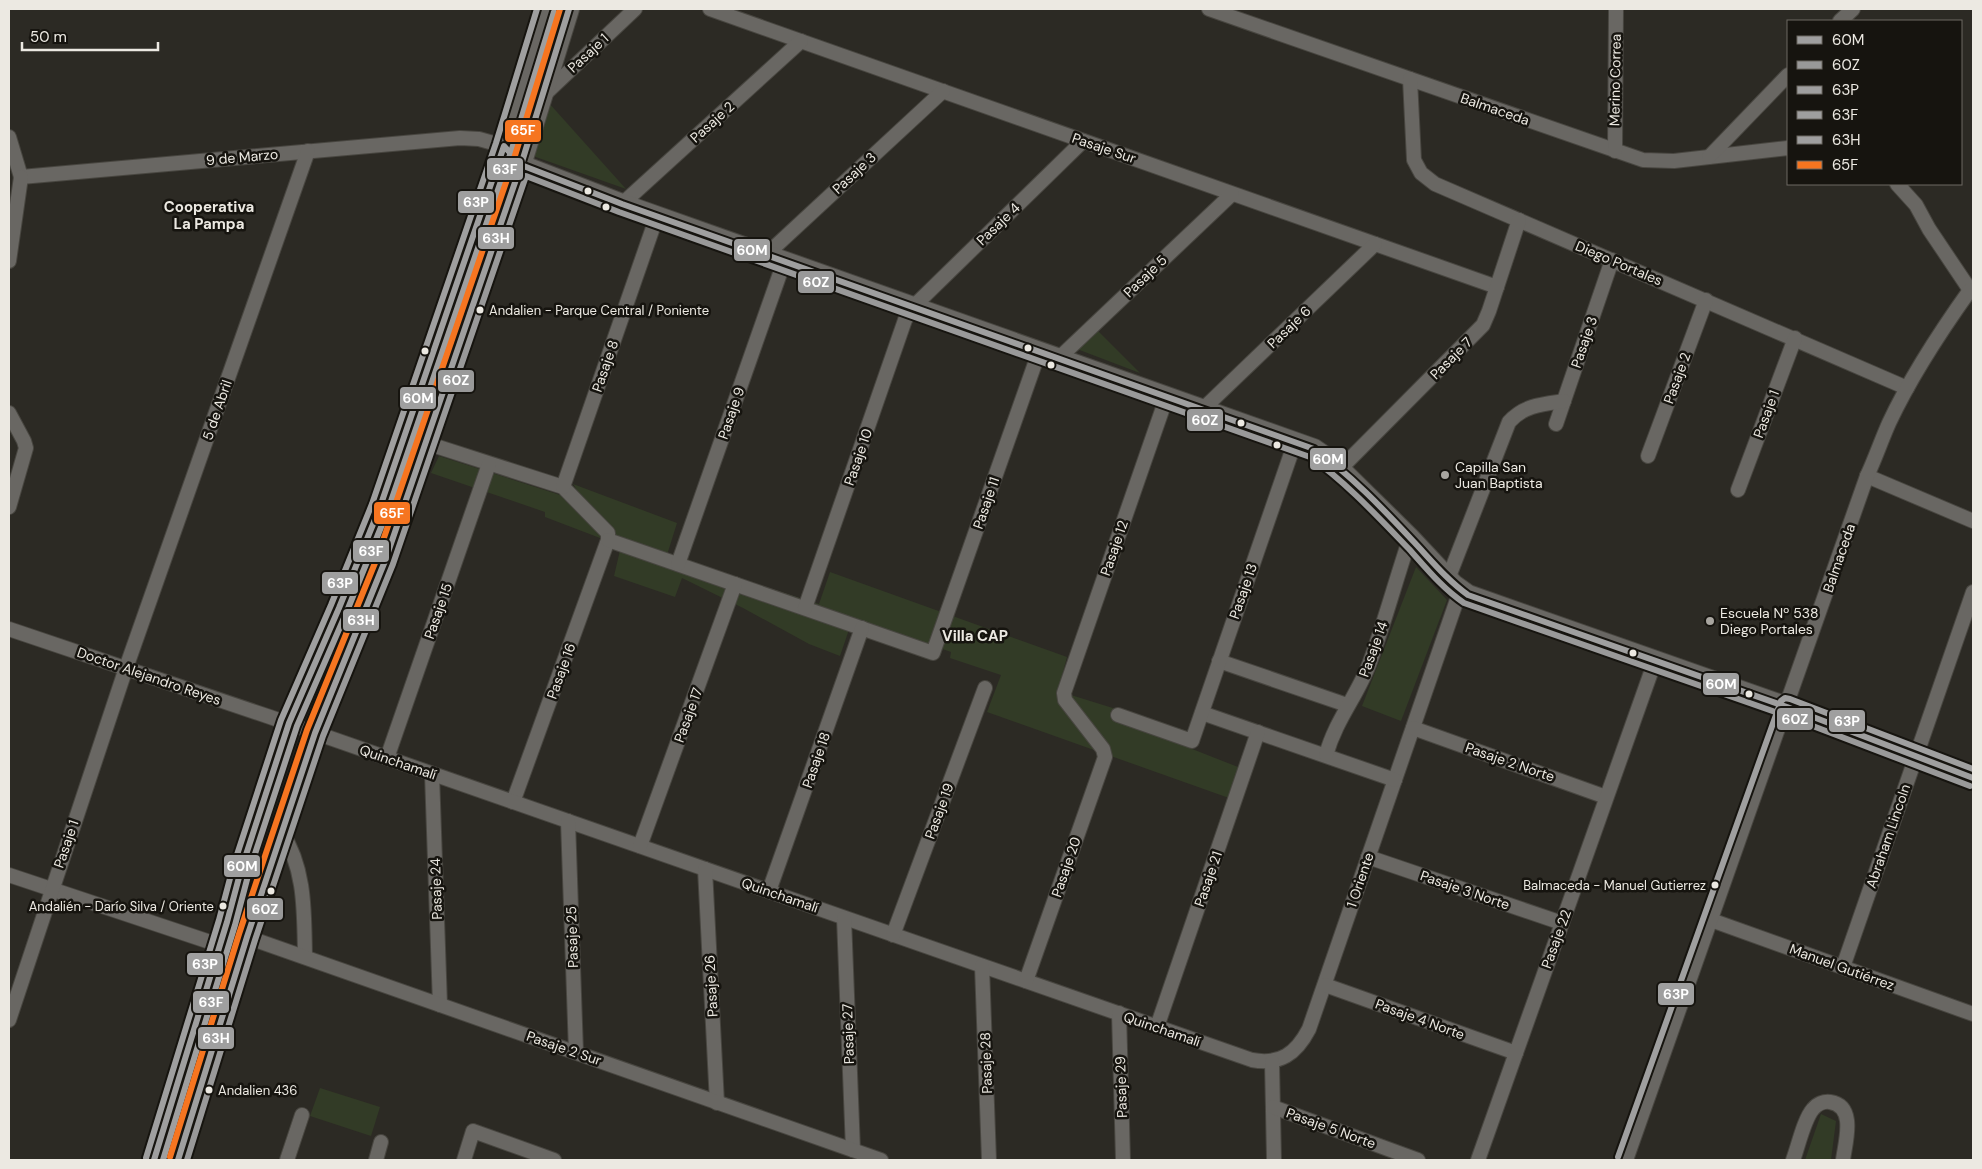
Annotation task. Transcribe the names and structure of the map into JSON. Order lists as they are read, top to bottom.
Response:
{
  "streets": {
    "street": [
      "Pasaje 1",
      "Merino Correa",
      "Balmaceda",
      "Pasaje 2",
      "Pasaje Sur",
      "9 de Marzo",
      "Pasaje 3",
      "Pasaje 4",
      "Diego Portales",
      "Pasaje 5",
      "Pasaje 6",
      "Pasaje 7",
      "Pasaje 8",
      "5 de Abril",
      "Pasaje 9",
      "Pasaje 10",
      "Pasaje 11",
      "Pasaje 12",
      "Pasaje 13",
      "Pasaje 15",
      "Pasaje 14",
      "Pasaje 16",
      "Doctor Alejandro Reyes",
      "Pasaje 17",
      "Pasaje 18",
      "Quinchamalí",
      "Pasaje 2 Norte",
      "Pasaje 19",
      "Abraham Lincoln",
      "Pasaje 20",
      "Pasaje 21",
      "1 Oriente",
      "Pasaje 24",
      "Pasaje 3 Norte",
      "Pasaje 25",
      "Pasaje 22",
      "Manuel Gutiérrez",
      "Pasaje 26",
      "Pasaje 4 Norte",
      "Pasaje 27",
      "Pasaje 2 Sur",
      "Pasaje 28",
      "Pasaje 29",
      "Pasaje 5 Norte"
    ]
  },
  "crossings": [
    ["Pasaje 1", "Diego Portales"],
    ["Pasaje 1", "5 de Abril"],
    ["Pasaje 1", "Doctor Alejandro Reyes"],
    ["Merino Correa", "Balmaceda"],
    ["Balmaceda", "Diego Portales"],
    ["Balmaceda", "Manuel Gutiérrez"],
    ["Pasaje 2", "Pasaje Sur"],
    ["Pasaje 2", "Diego Portales"],
    ["Pasaje Sur", "Pasaje 3"],
    ["Pasaje Sur", "Pasaje 4"],
    ["Pasaje Sur", "Pasaje 5"],
    ["Pasaje Sur", "Pasaje 6"],
    ["Pasaje Sur", "Pasaje 7"],
    ["9 de Marzo", "5 de Abril"],
    ["Pasaje 3", "Diego Portales"],
    ["Pasaje 3", "Pasaje 9"],
    ["Pasaje 3", "1 Oriente"],
    ["Pasaje 4", "Pasaje 10"],
    ["Diego Portales", "Pasaje 7"],
    ["5 de Abril", "Doctor Alejandro Reyes"],
    ["Pasaje 11", "Pasaje 18"],
    ["Pasaje 12", "Pasaje 20"],
    ["Pasaje 15", "Quinchamalí"],
    ["Pasaje 16", "Quinchamalí"],
    ["Doctor Alejandro Reyes", "Quinchamalí"],
    ["Pasaje 17", "Quinchamalí"],
    ["Pasaje 18", "Quinchamalí"],
    ["Quinchamalí", "Pasaje 19"],
    ["Quinchamalí", "Pasaje 20"],
    ["Quinchamalí", "Pasaje 21"],
    ["Quinchamalí", "1 Oriente"],
    ["Quinchamalí", "Pasaje 24"],
    ["Quinchamalí", "Pasaje 25"],
    ["Quinchamalí", "Pasaje 26"],
    ["Quinchamalí", "Pasaje 27"],
    ["Quinchamalí", "Pasaje 28"],
    ["Quinchamalí", "Pasaje 29"],
    ["Pasaje 2 Norte", "1 Oriente"],
    ["Pasaje 2 Norte", "Pasaje 22"],
    ["Abraham Lincoln", "Manuel Gutiérrez"],
    ["1 Oriente", "Pasaje 3 Norte"],
    ["1 Oriente", "Pasaje 4 Norte"],
    ["Pasaje 24", "Pasaje 2 Sur"],
    ["Pasaje 3 Norte", "Pasaje 22"],
    ["Pasaje 25", "Pasaje 2 Sur"],
    ["Pasaje 22", "Pasaje 4 Norte"],
    ["Pasaje 26", "Pasaje 2 Sur"],
    ["Pasaje 27", "Pasaje 2 Sur"]
  ],
  "districts": ["Cooperativa La Pampa", "Villa CAP"],
  "places": [
    "Andalien - Parque Central / Poniente",
    "Capilla San Juan Baptista",
    "Escuela Nº 538 Diego Portales",
    "Balmaceda - Manuel Gutierrez",
    "Andalién - Darío Silva / Oriente",
    "Andalien 436"
  ],
  "lines": [
    "transit line 63P",
    "transit line 63H",
    "transit line 65F",
    "transit line 63F",
    "transit line 60M",
    "transit line 60Z"
  ],
  "legend": [
    "60M",
    "60Z",
    "63P",
    "63F",
    "63H",
    "65F"
  ],
  "scale_bar": "50 m"
}
